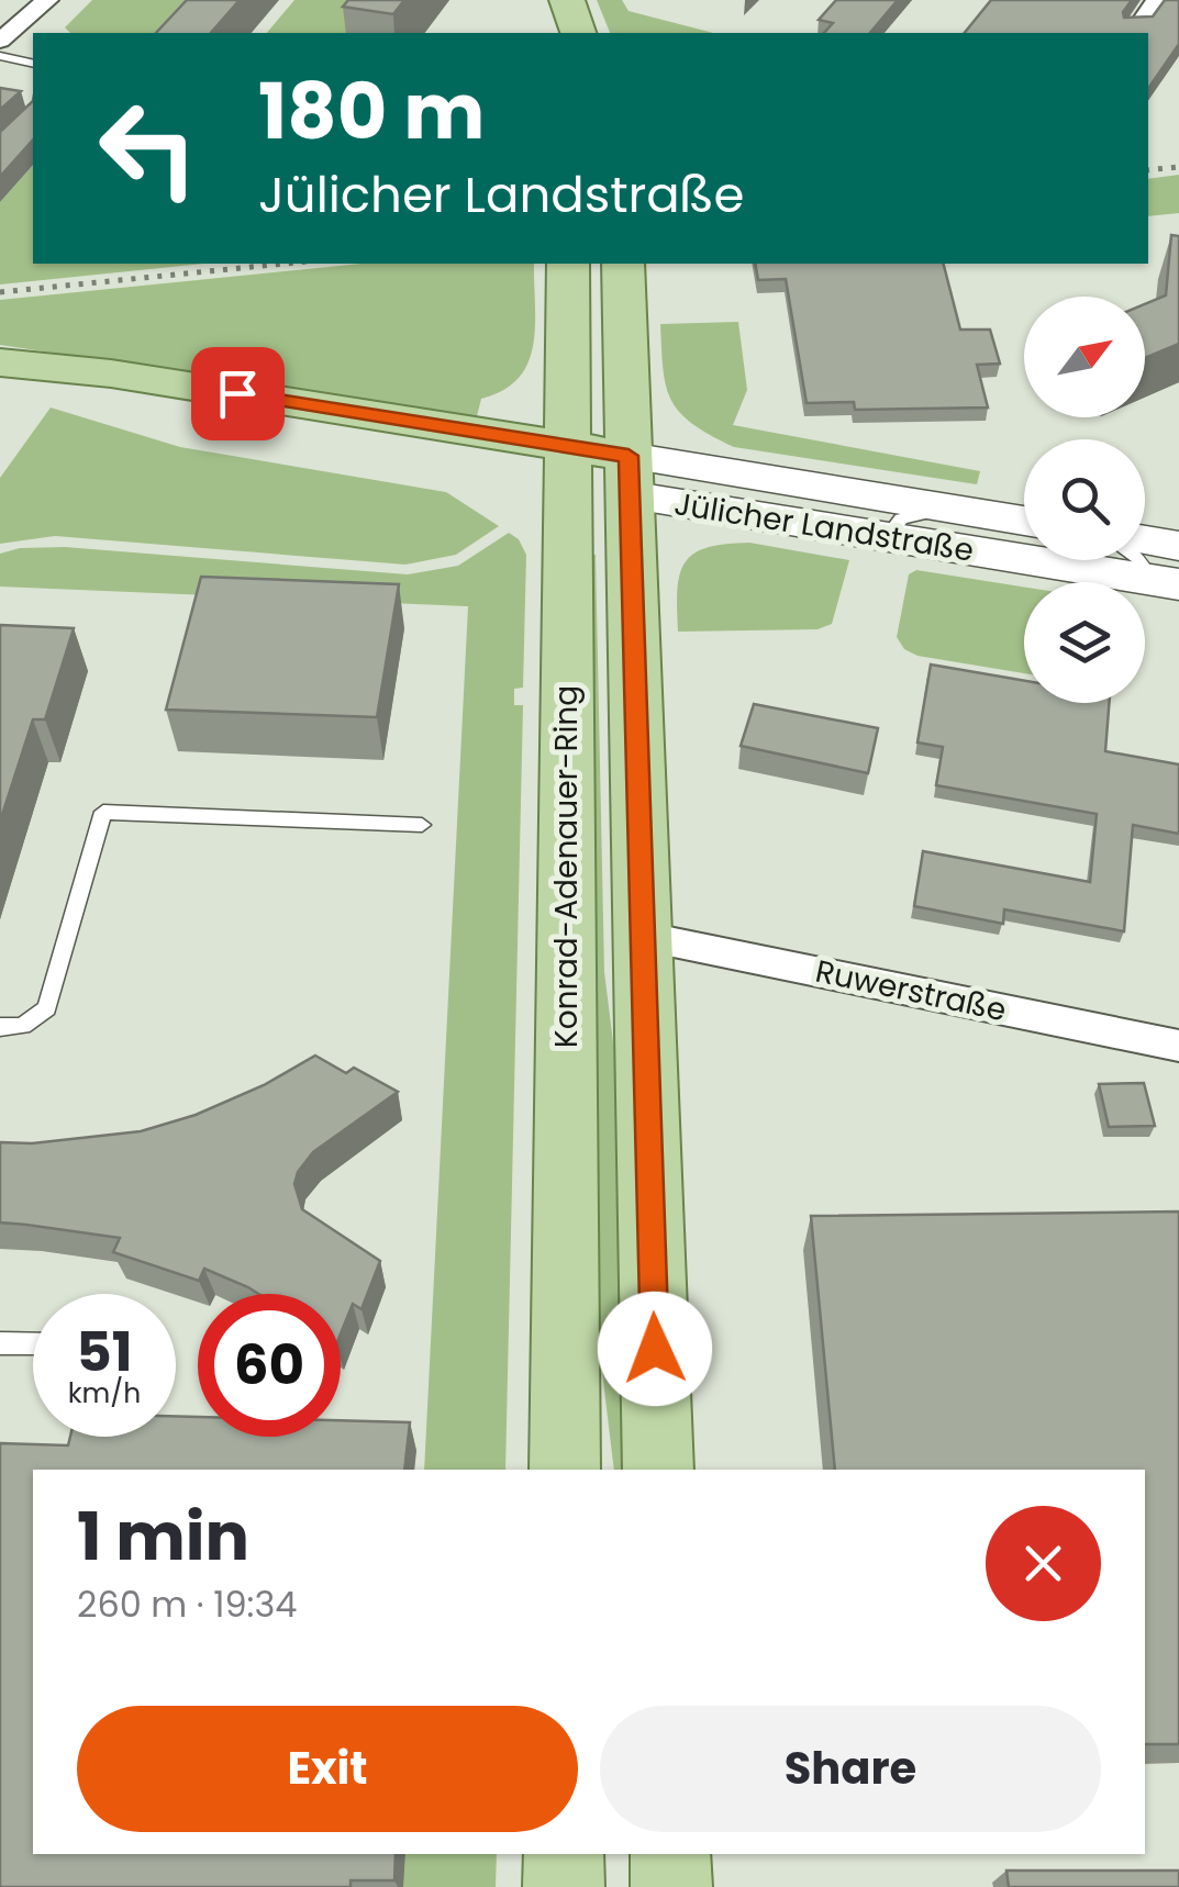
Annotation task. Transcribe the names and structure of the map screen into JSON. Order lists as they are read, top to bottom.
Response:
{
  "streets": {
    "main road": ["Jülicher Landstraße", "Konrad-Adenauer-Ring"],
    "street": ["Ruwerstraße"]
  },
  "crossings": [
    ["Jülicher Landstraße", "Konrad-Adenauer-Ring"]
  ],
  "north": "top right",
  "page": {
    "turn": ["180 m", "Jülicher Landstraße"],
    "speed": "51 km/h",
    "limit": "60",
    "heading": ["1 min", "260 m · 19:34"],
    "buttons": ["Exit", "Share"]
  }
}
